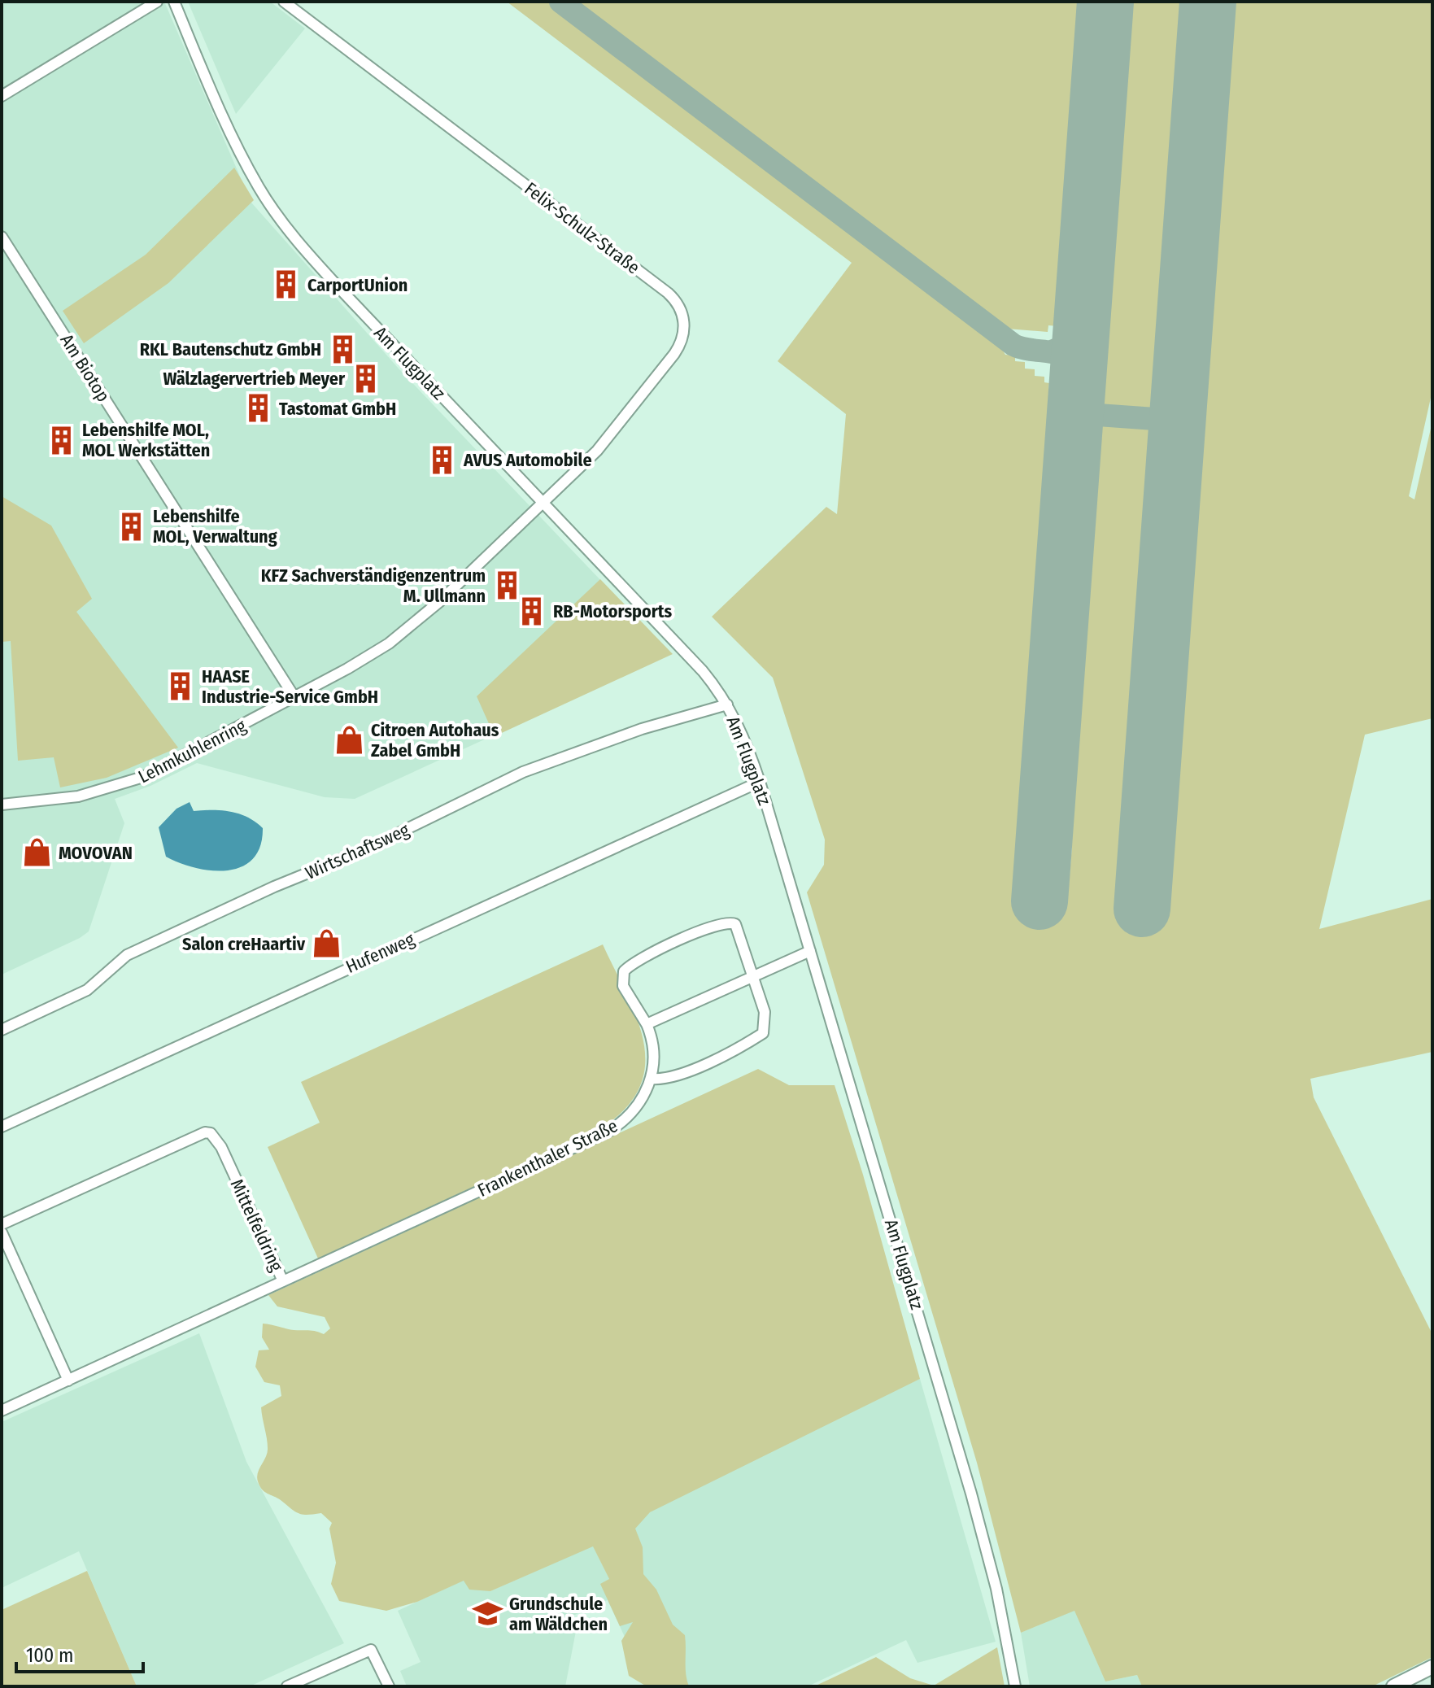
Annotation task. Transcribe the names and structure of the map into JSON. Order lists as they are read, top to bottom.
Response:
{
  "streets": {
    "street": [
      "Felix-Schulz-Straße",
      "Am Flugplatz",
      "Am Biotop",
      "Lehmkuhlenring",
      "Wirtschaftsweg",
      "Hufenweg",
      "Frankenthaler Straße",
      "Mittelfeldring"
    ]
  },
  "crossings": [
    ["Felix-Schulz-Straße", "Am Flugplatz"],
    ["Felix-Schulz-Straße", "Lehmkuhlenring"],
    ["Am Flugplatz", "Lehmkuhlenring"],
    ["Am Flugplatz", "Wirtschaftsweg"],
    ["Am Flugplatz", "Hufenweg"],
    ["Am Biotop", "Lehmkuhlenring"],
    ["Frankenthaler Straße", "Mittelfeldring"]
  ],
  "places": {
    "building": [
      "CarportUnion",
      "RKL Bautenschutz GmbH",
      "Wälzlagervertrieb Meyer",
      "Tastomat GmbH",
      "Lebenshilfe MOL, MOL Werkstätten",
      "AVUS Automobile",
      "Lebenshilfe MOL, Verwaltung",
      "KFZ Sachverständigenzentrum M. Ullmann",
      "RB-Motorsports",
      "HAASE Industrie-Service GmbH"
    ],
    "shop": ["Citroen Autohaus Zabel GmbH", "MOVOVAN", "Salon creHaartiv"],
    "school or university": ["Grundschule am Wäldchen"]
  },
  "scale_bar": "100 m"
}
